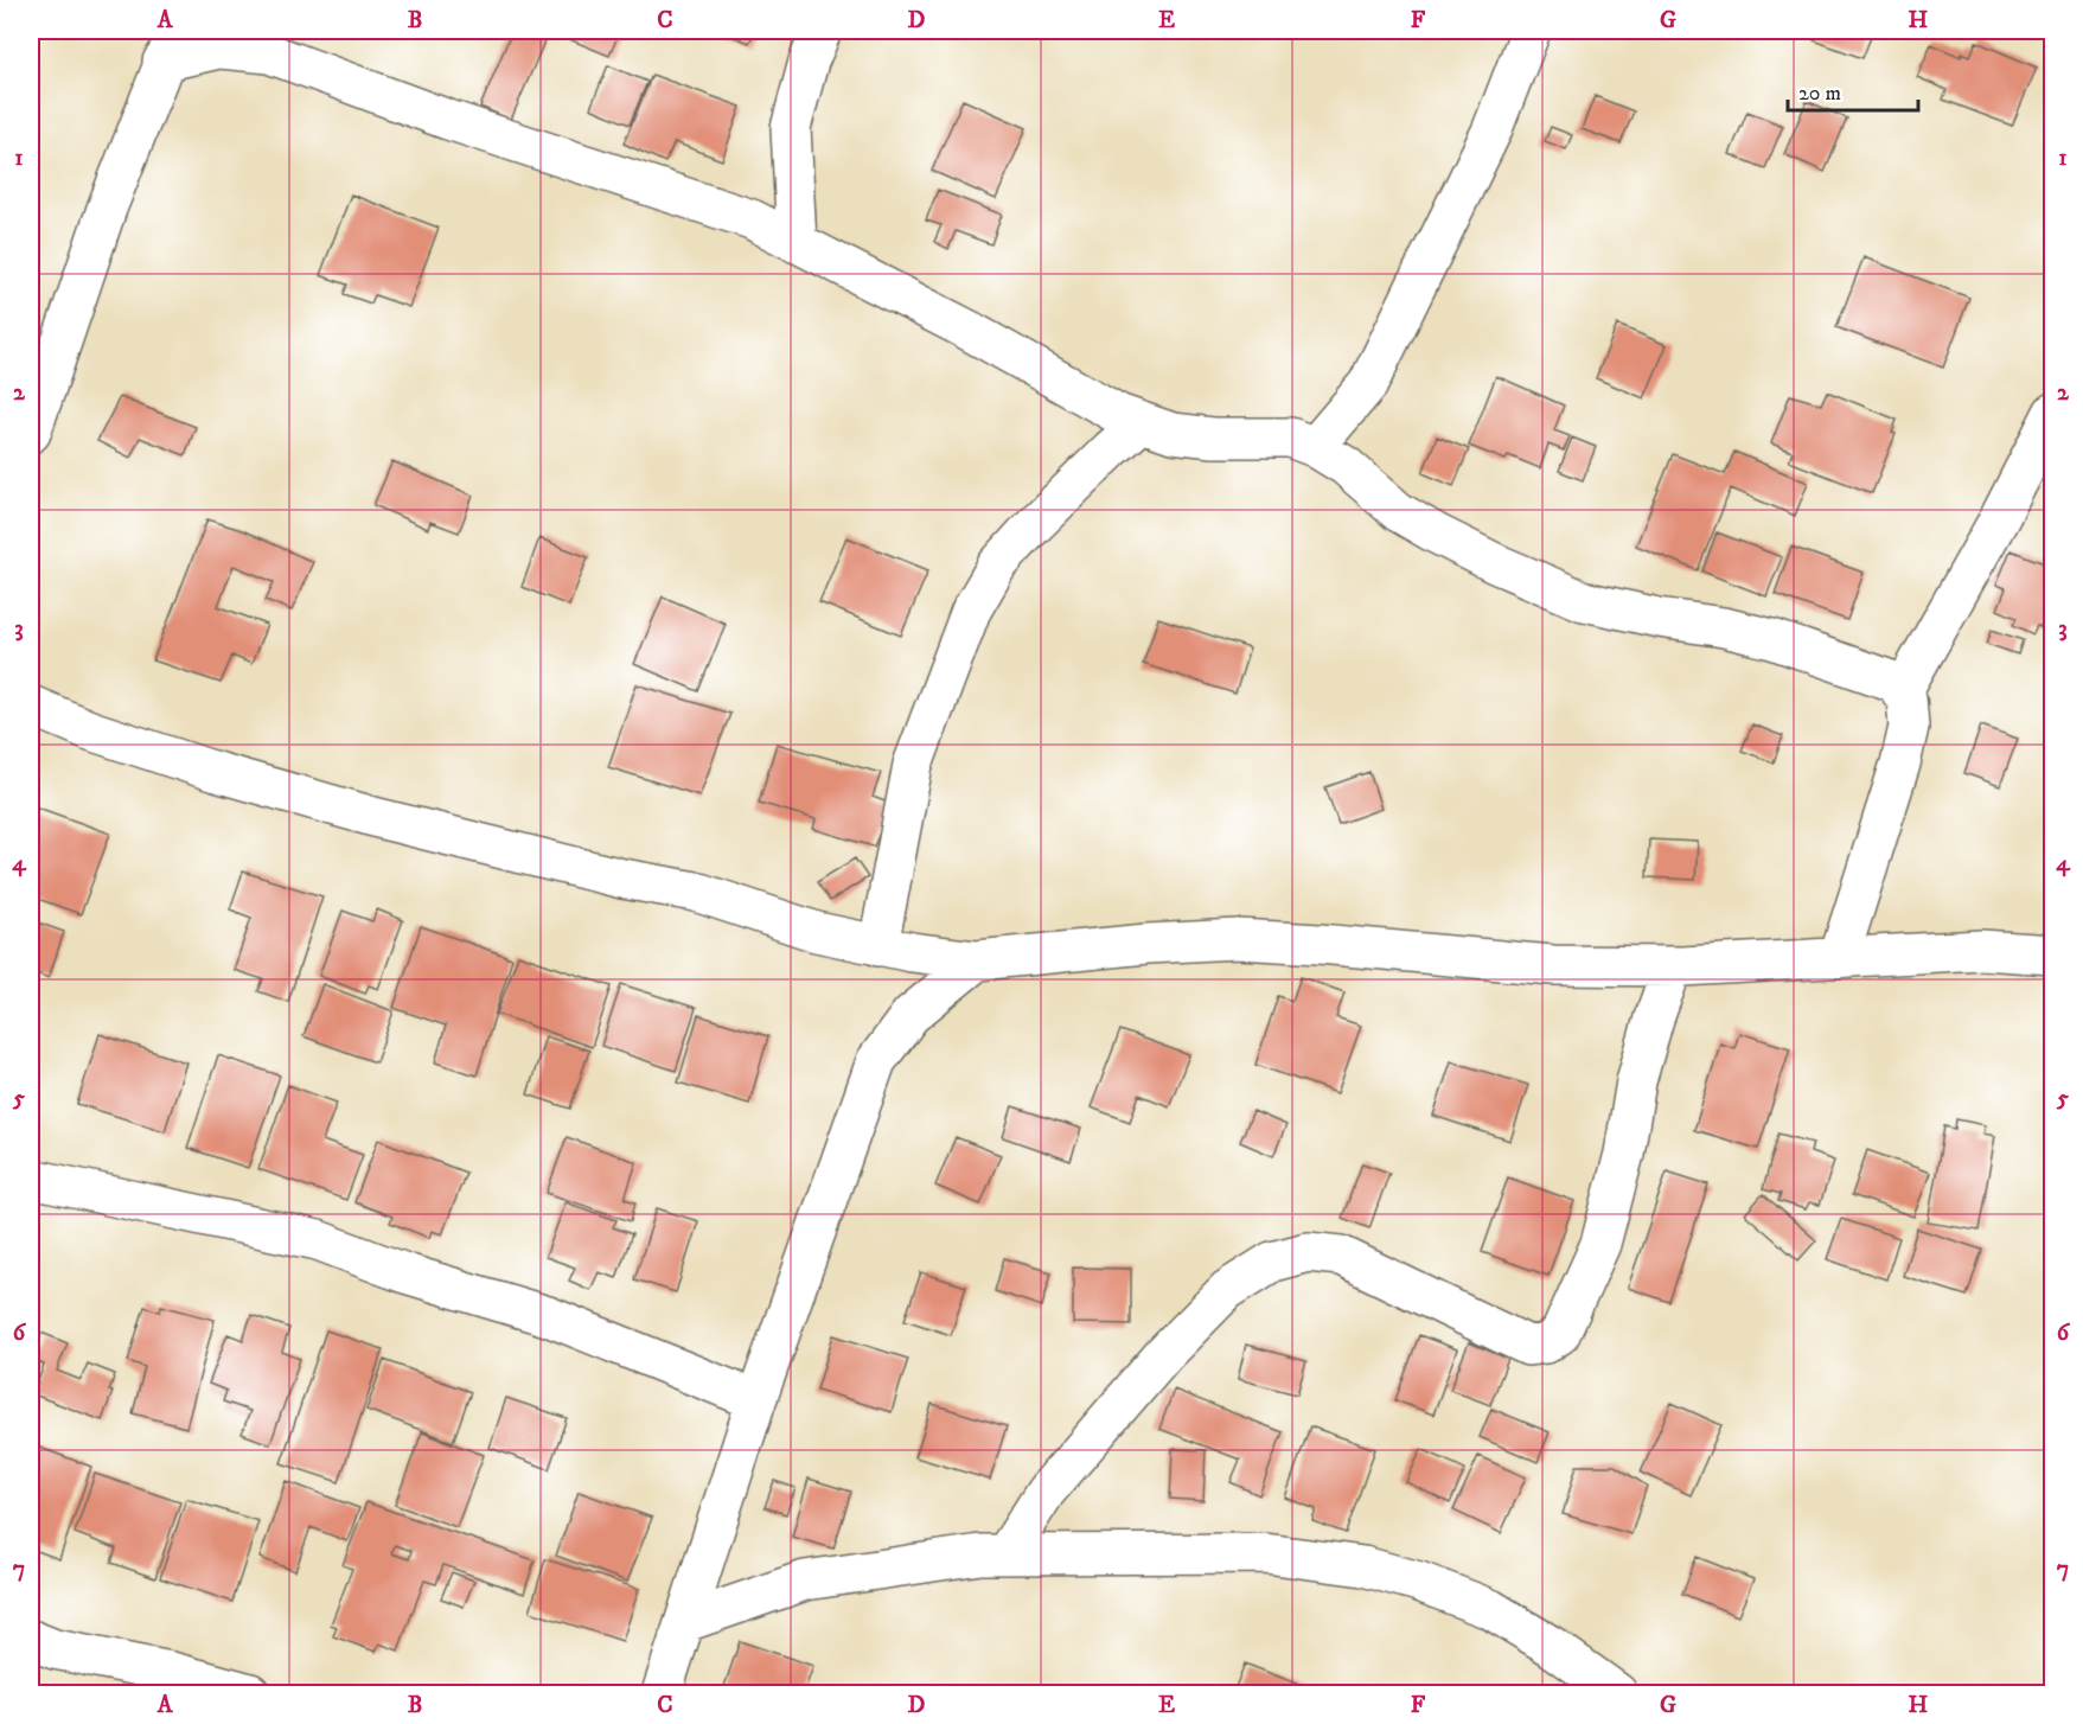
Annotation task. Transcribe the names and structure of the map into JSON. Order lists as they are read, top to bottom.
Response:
{
  "scale_bar": "20 m",
  "grid": {
    "columns": [
      "A",
      "B",
      "C",
      "D",
      "E",
      "F",
      "G",
      "H"
    ],
    "rows": [
      "1",
      "2",
      "3",
      "4",
      "5",
      "6",
      "7"
    ]
  }
}
